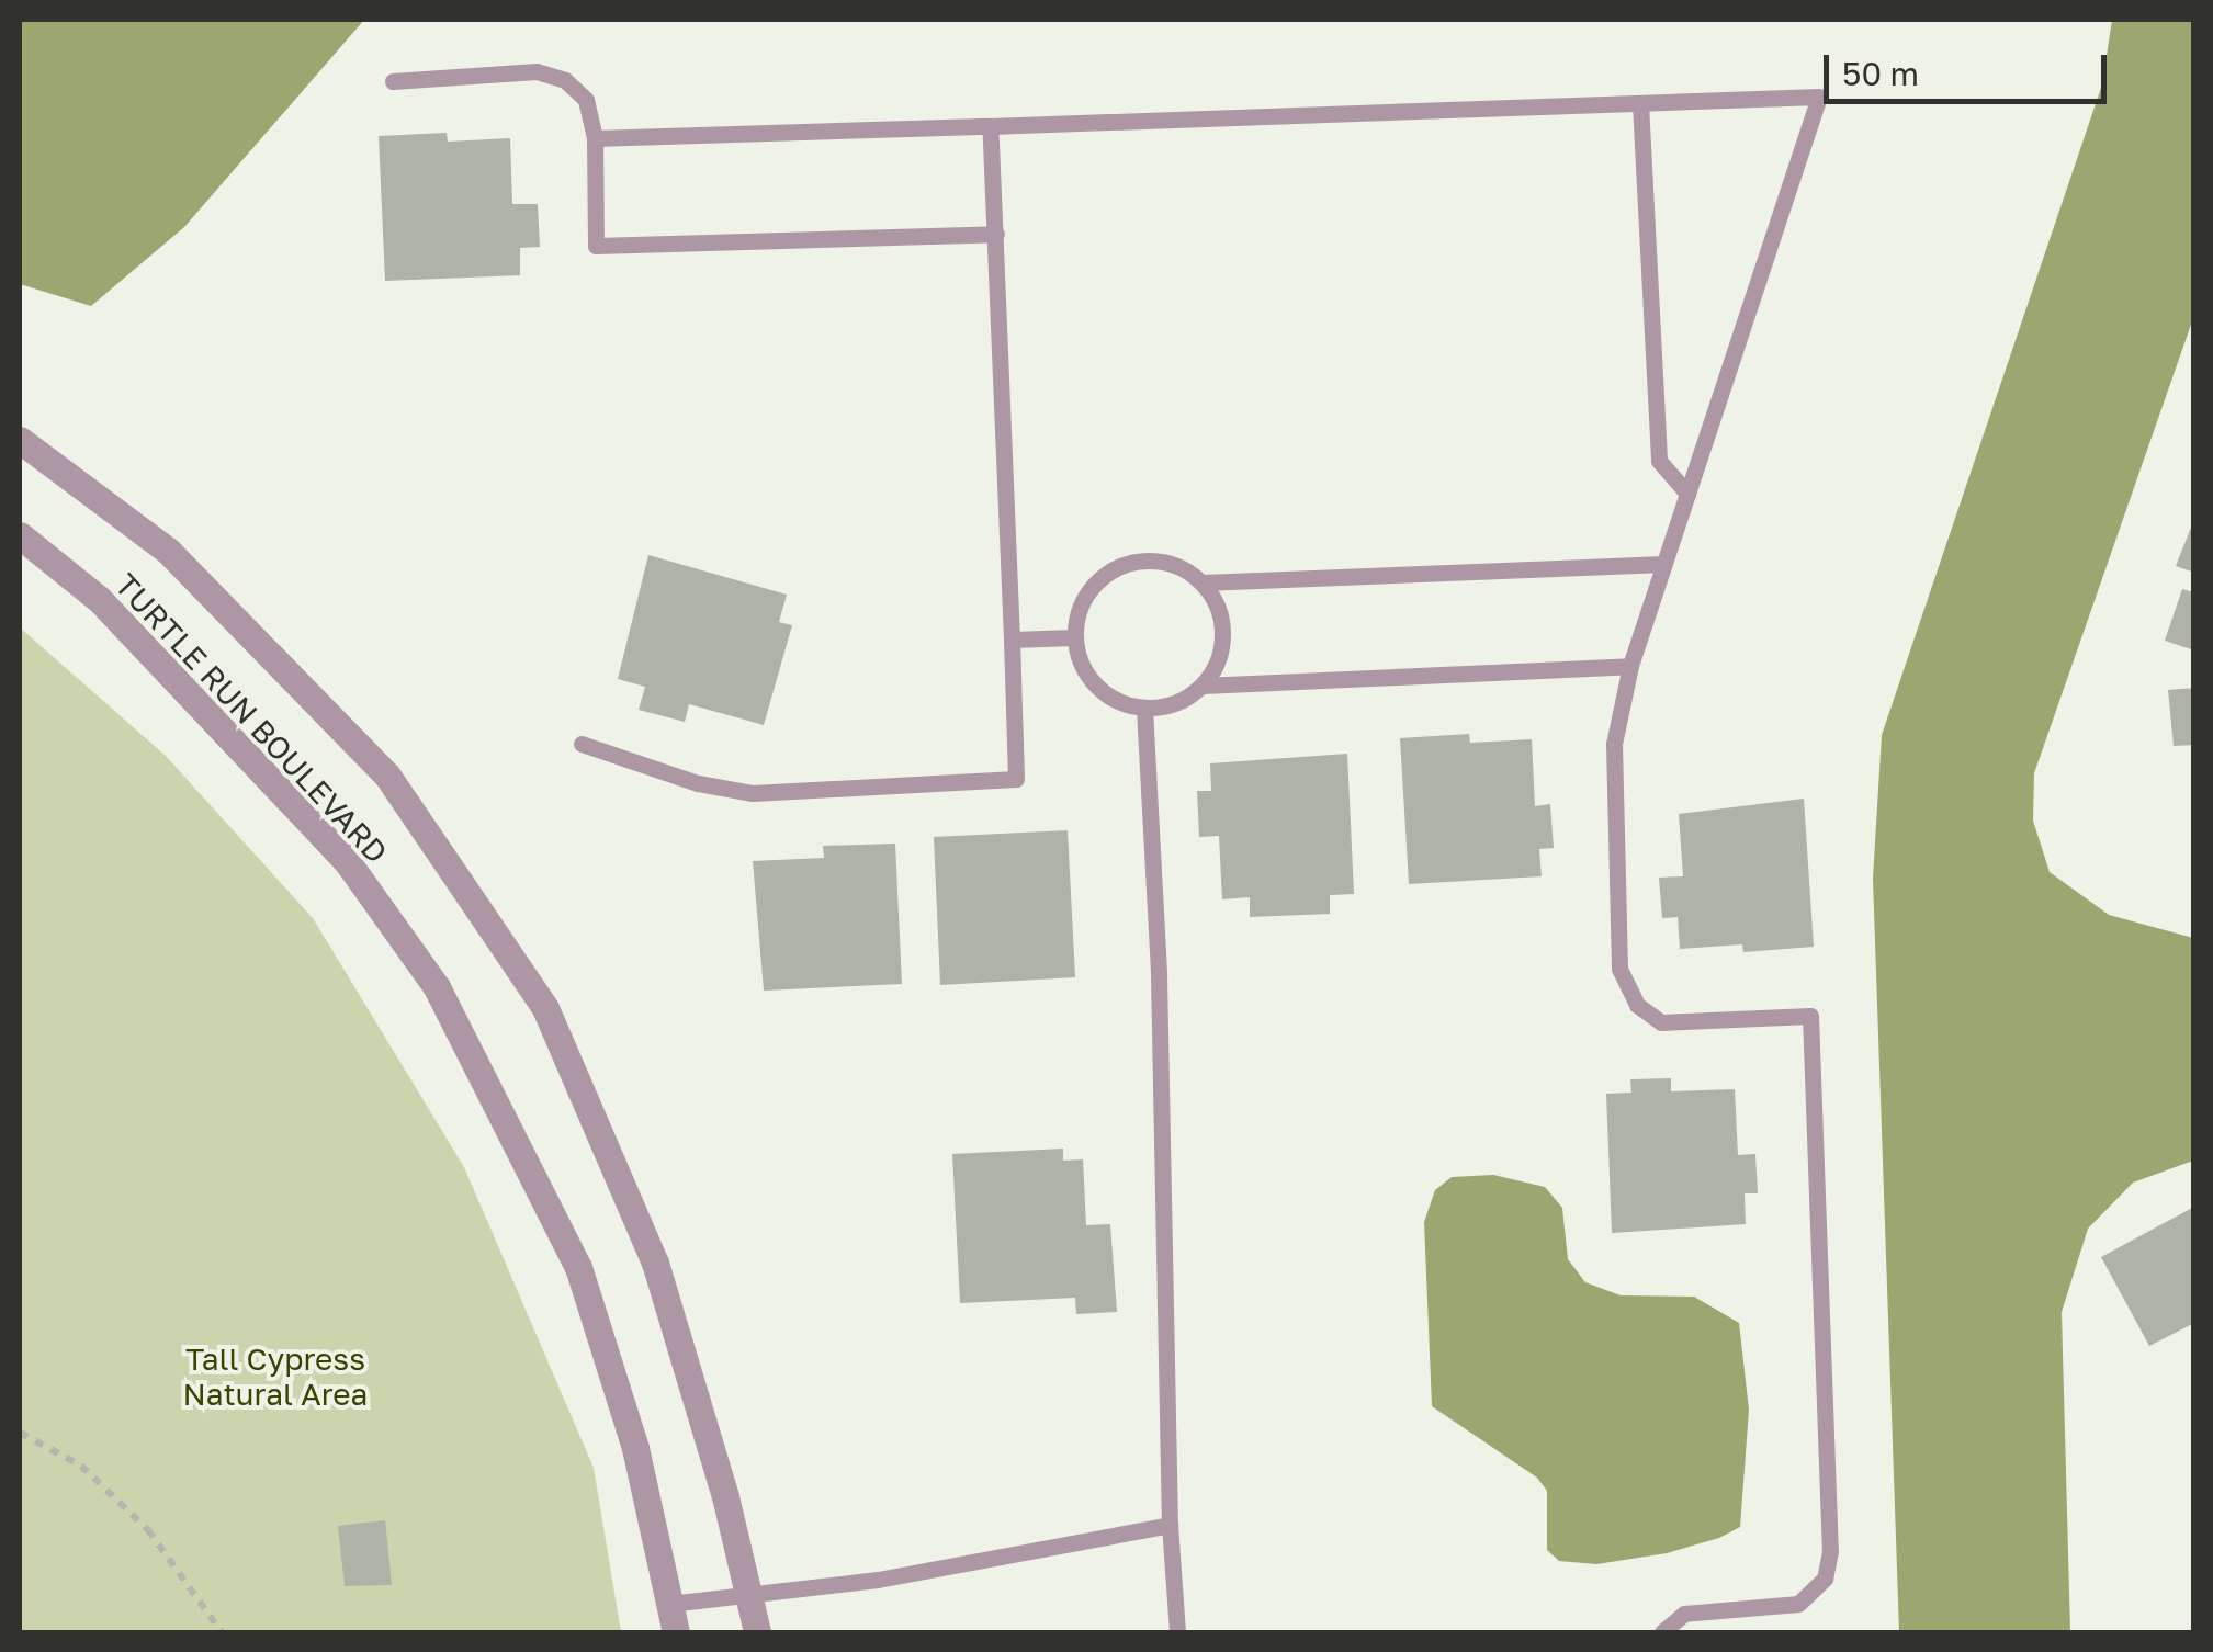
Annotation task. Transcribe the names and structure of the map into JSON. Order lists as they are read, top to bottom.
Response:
{
  "streets": {
    "street": ["TURTLE RUN BOULEVARD"]
  },
  "parks": ["Tall Cypress Natural Area"],
  "scale_bar": "50 m"
}
